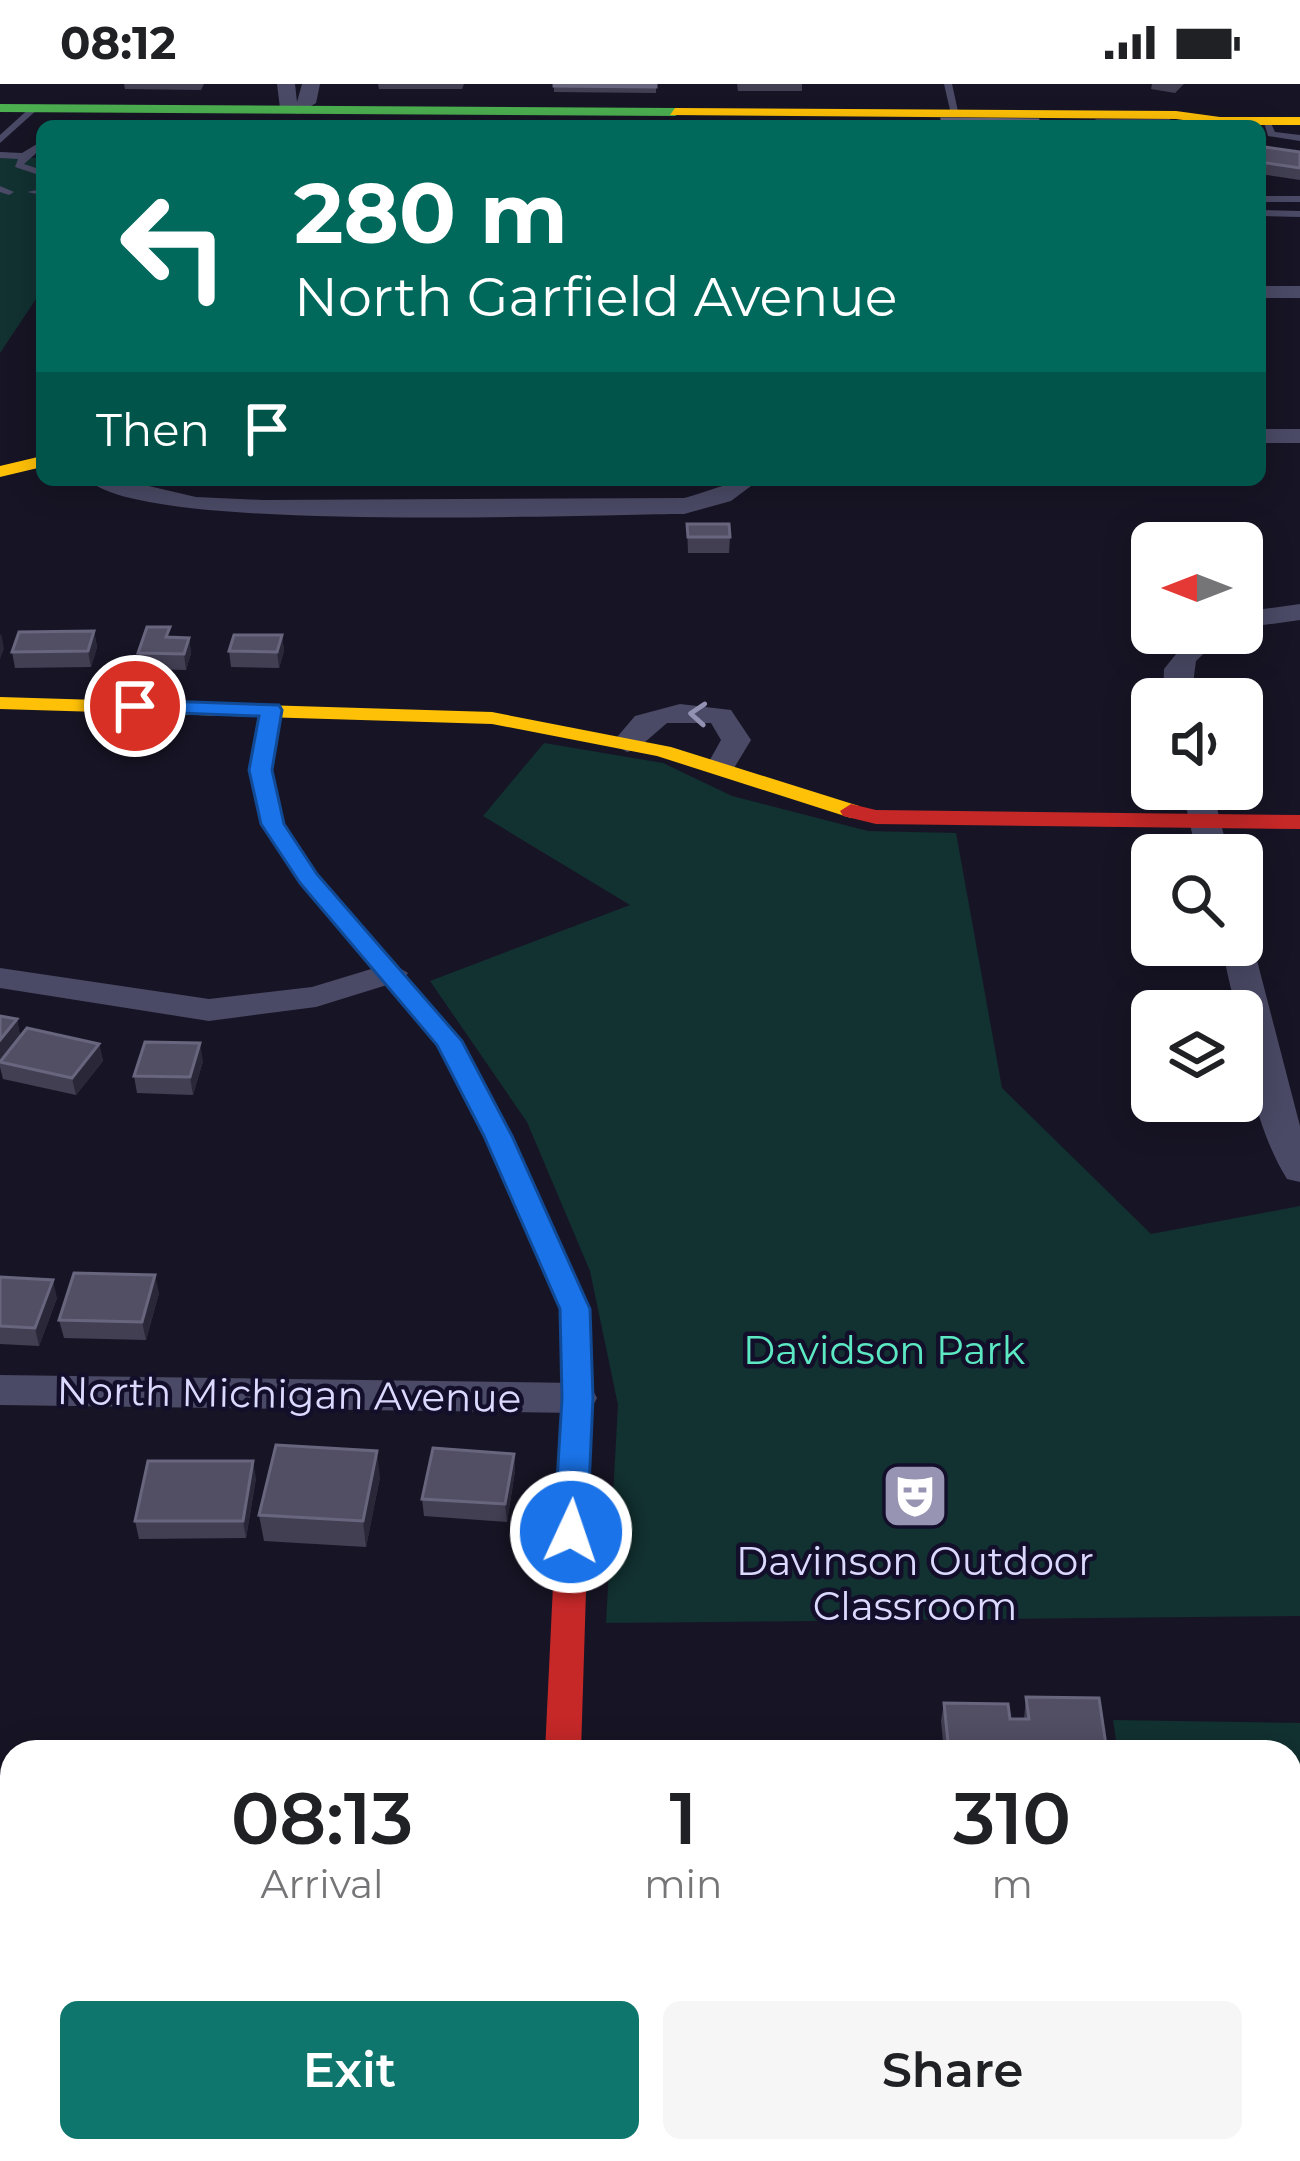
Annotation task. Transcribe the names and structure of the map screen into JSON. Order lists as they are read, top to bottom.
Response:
{
  "streets": {
    "street": ["North Michigan Avenue"]
  },
  "parks": ["Davidson Park"],
  "places": {
    "theatre": ["Davinson Outdoor Classroom"]
  },
  "north": "left",
  "page": {
    "status": "08:12",
    "turn": ["280 m", "North Garfield Avenue"],
    "then": "Then",
    "eta": [
      "08:13",
      "Arrival",
      "1",
      "min",
      "310",
      "m"
    ],
    "buttons": ["Exit", "Share"]
  }
}
